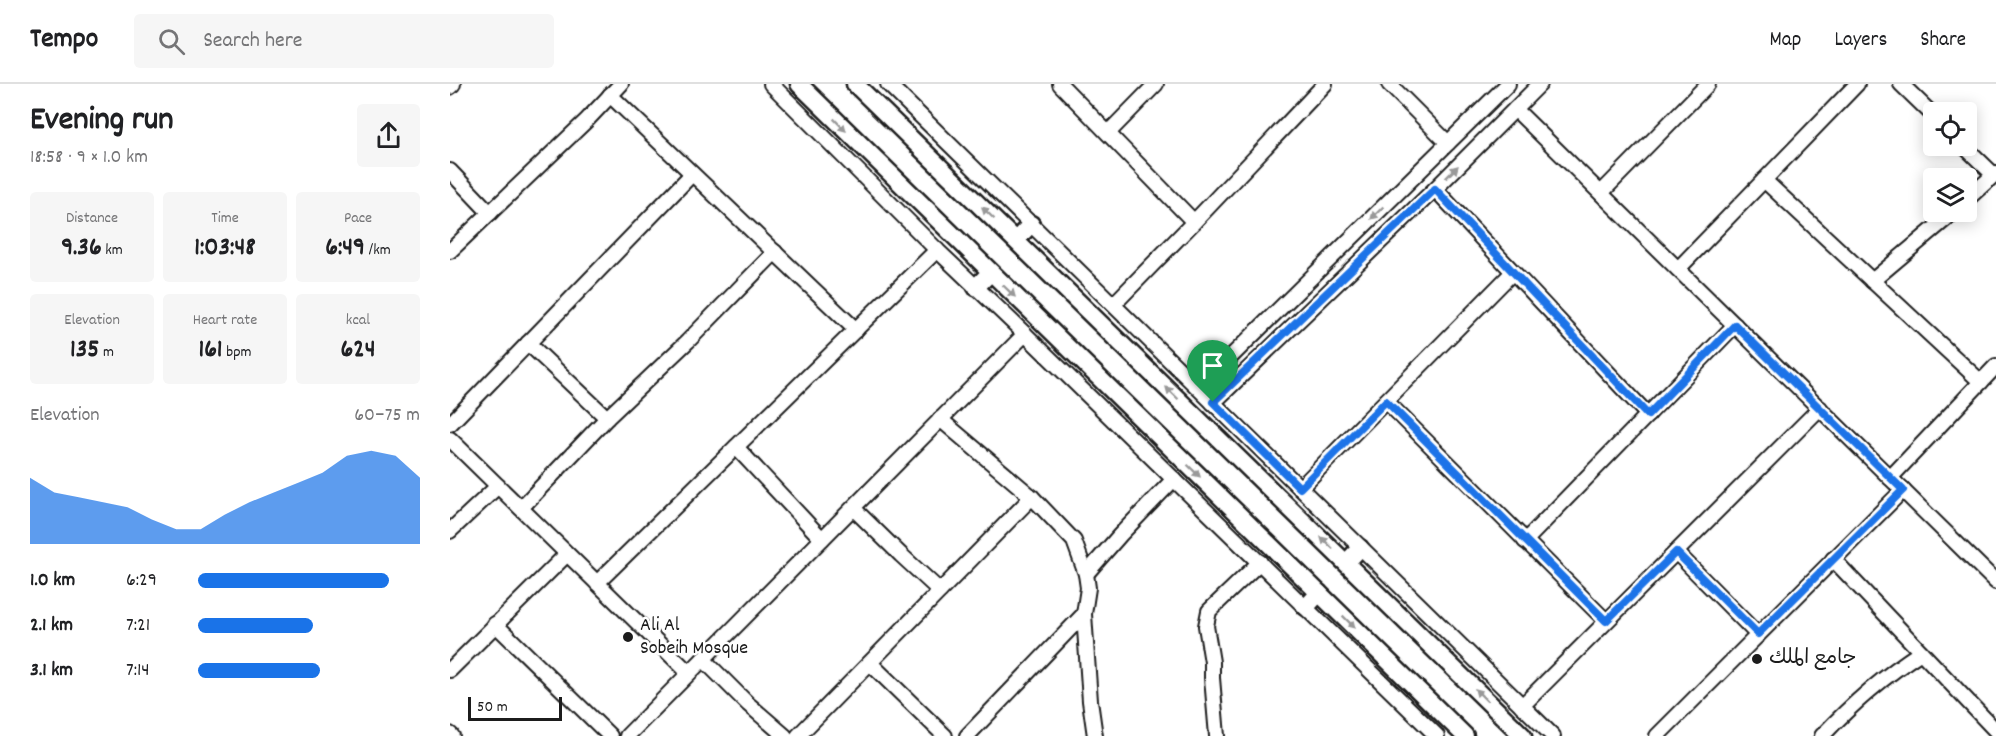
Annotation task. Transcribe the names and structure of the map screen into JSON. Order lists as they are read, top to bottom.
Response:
{
  "places": ["Ali Al Sobeih Mosque", "جامع الملك"],
  "scale_bar": "50 m",
  "page": {
    "header": "Tempo",
    "search": "Search here",
    "nav": ["Map", "Layers", "Share"],
    "heading": ["Evening run", "18:58 · 9 × 1.0 km"],
    "stats": [
      ["Distance", "9.36 km"],
      ["Time", "1:03:48"],
      ["Pace", "6:49 /km"],
      ["Elevation", "135 m"],
      ["Heart rate", "161 bpm"],
      ["kcal", "624"]
    ],
    "chart": ["Elevation", "60–75 m"],
    "list": [
      {
        "name": "1.0 km",
        "note": "6:29"
      },
      {
        "name": "2.1 km",
        "note": "7:21"
      },
      {
        "name": "3.1 km",
        "note": "7:14"
      }
    ],
    "scale": "50 m"
  }
}
